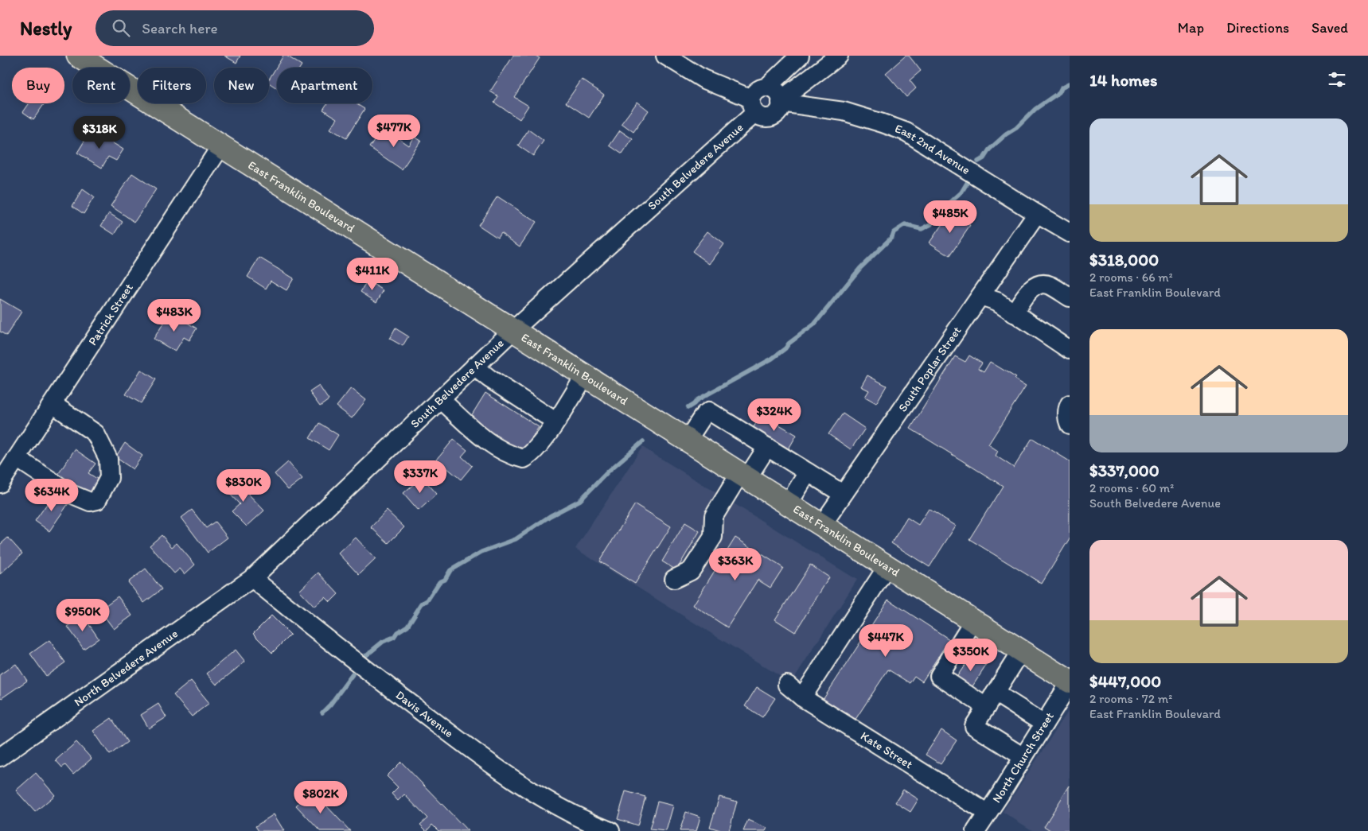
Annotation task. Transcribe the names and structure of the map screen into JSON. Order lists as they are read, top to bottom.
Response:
{
  "streets": {
    "main road": ["East Franklin Boulevard"],
    "street": [
      "East 2nd Avenue",
      "South Belvedere Avenue",
      "Patrick Street",
      "South Poplar Street",
      "North Belvedere Avenue",
      "Davis Avenue",
      "Kate Street",
      "North Church Street"
    ]
  },
  "crossings": [
    ["East 2nd Avenue", "South Belvedere Avenue"],
    ["East 2nd Avenue", "South Poplar Street"],
    ["South Belvedere Avenue", "East Franklin Boulevard"],
    ["South Belvedere Avenue", "North Belvedere Avenue"],
    ["South Belvedere Avenue", "Davis Avenue"],
    ["East Franklin Boulevard", "Patrick Street"],
    ["East Franklin Boulevard", "South Poplar Street"],
    ["East Franklin Boulevard", "North Church Street"],
    ["North Belvedere Avenue", "Davis Avenue"],
    ["Kate Street", "North Church Street"]
  ],
  "page": {
    "header": "Nestly",
    "search": "Search here",
    "nav": ["Map", "Directions", "Saved"],
    "heading": "14 homes",
    "chip": [
      "Buy",
      "Rent",
      "Filters",
      "New",
      "Apartment"
    ],
    "list": [
      {
        "name": "$318,000",
        "note": "2 rooms · 66 m² · East Franklin Boulevard"
      },
      {
        "name": "$337,000",
        "note": "2 rooms · 60 m² · South Belvedere Avenue"
      },
      {
        "name": "$447,000",
        "note": "2 rooms · 72 m² · East Franklin Boulevard"
      }
    ],
    "price": [
      "$477K",
      "$318K",
      "$485K",
      "$411K",
      "$483K",
      "$324K",
      "$337K",
      "$830K",
      "$634K",
      "$363K",
      "$950K",
      "$447K",
      "$350K",
      "$802K"
    ]
  }
}
